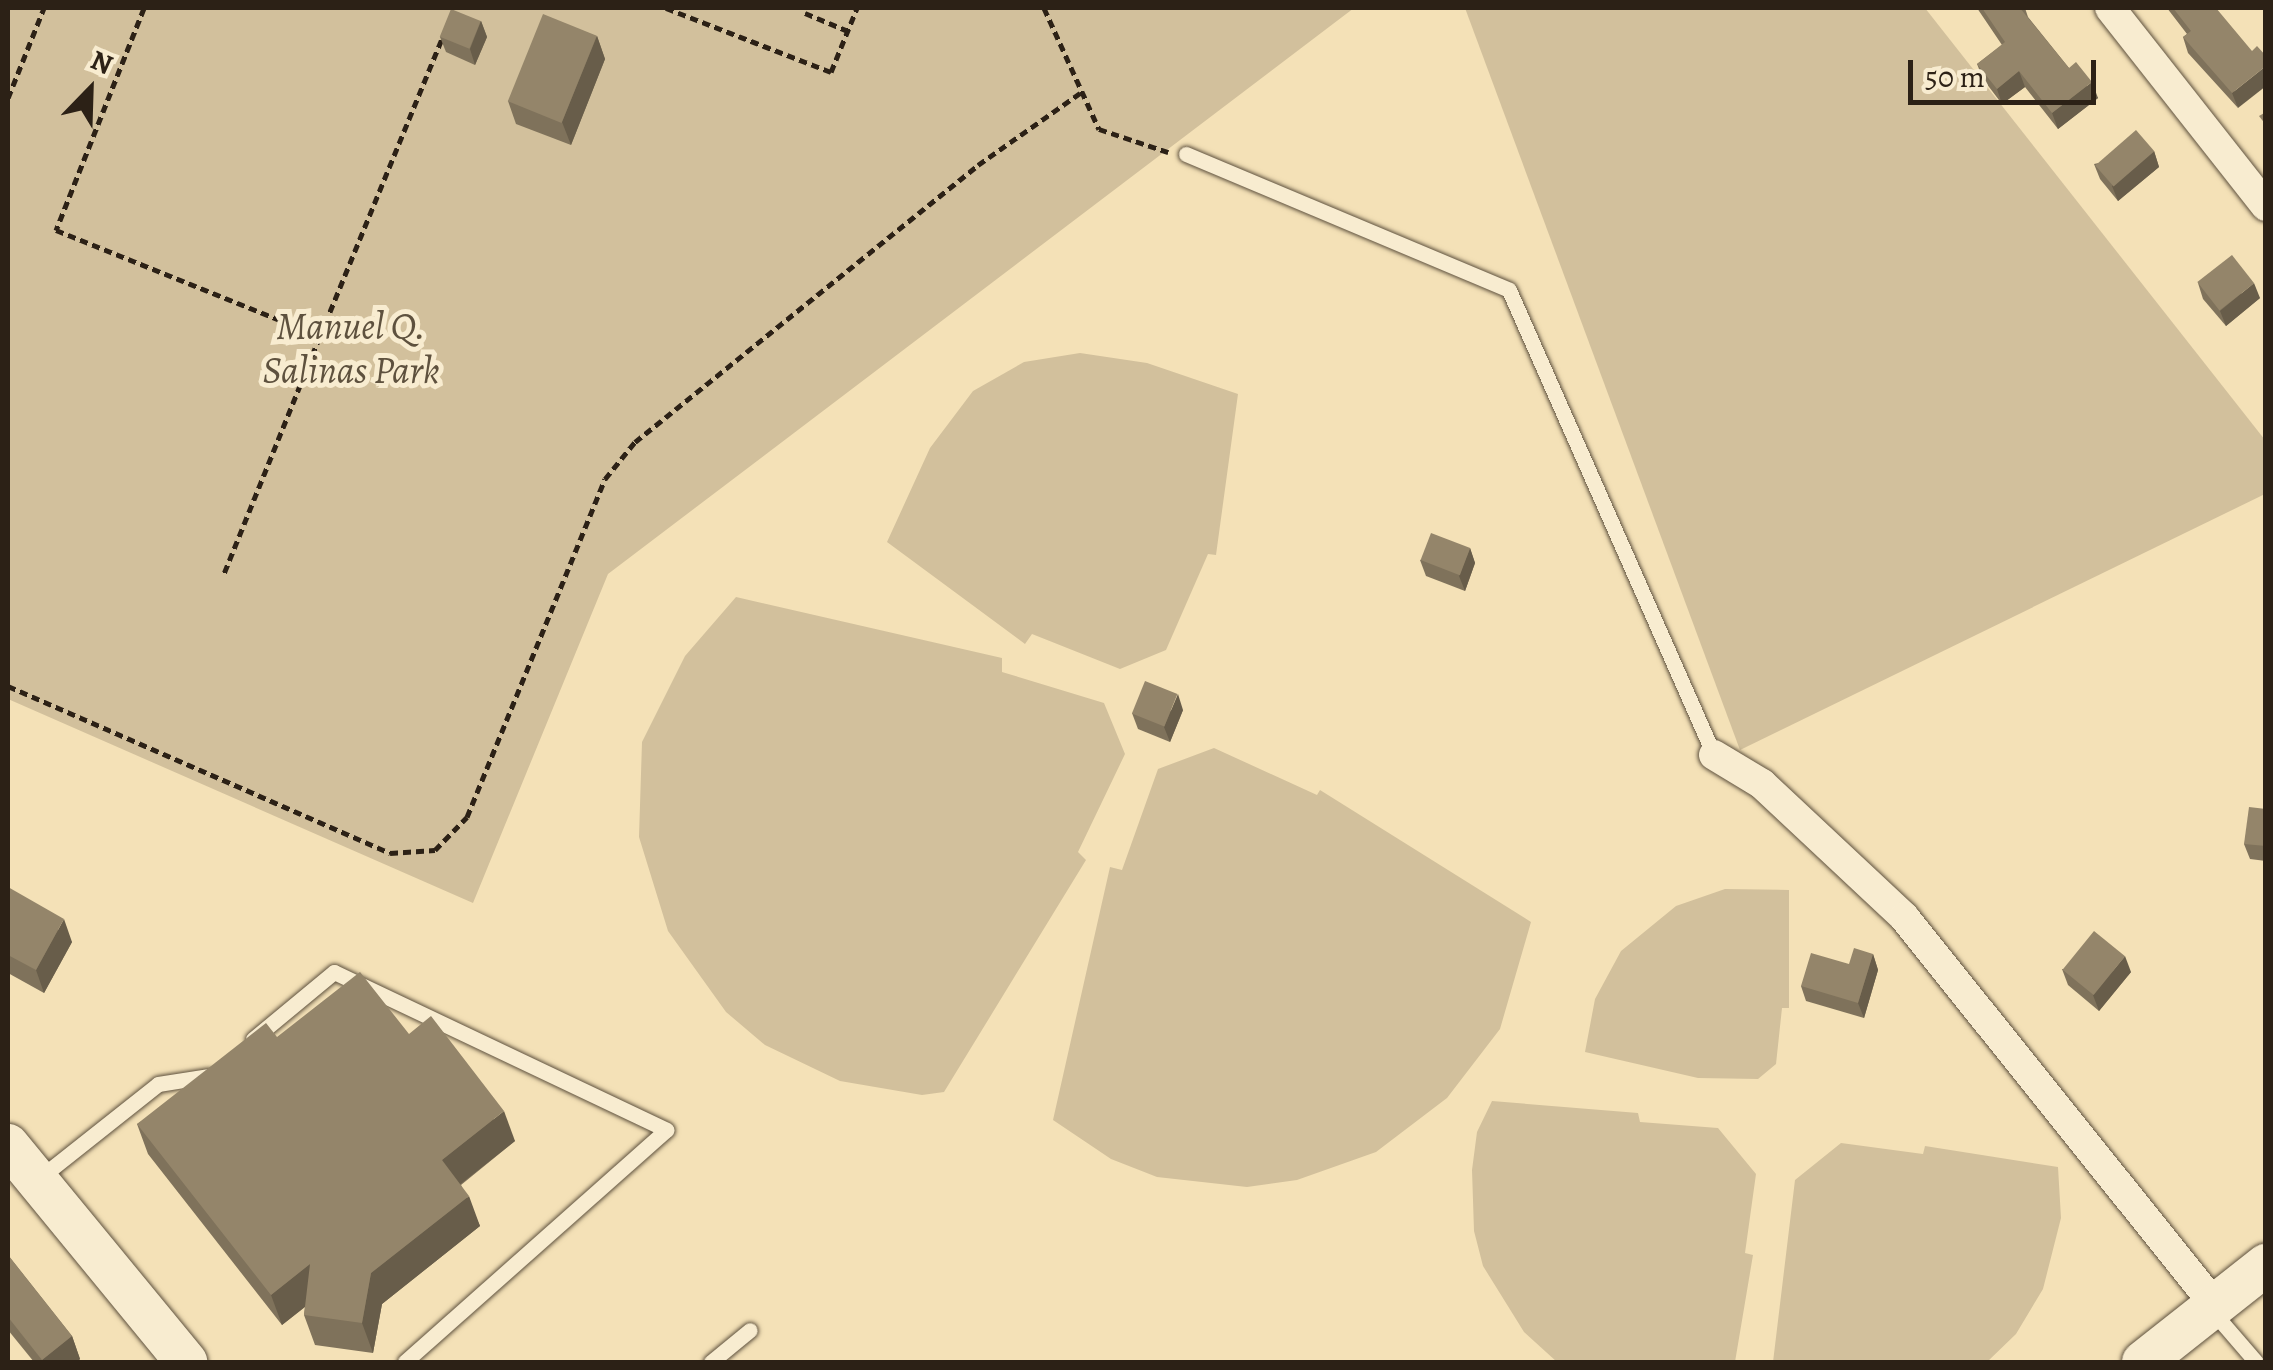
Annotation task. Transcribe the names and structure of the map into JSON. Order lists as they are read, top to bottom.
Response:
{
  "parks": ["Manuel Q. Salinas Park"],
  "scale_bar": "50 m",
  "north": "top right"
}
